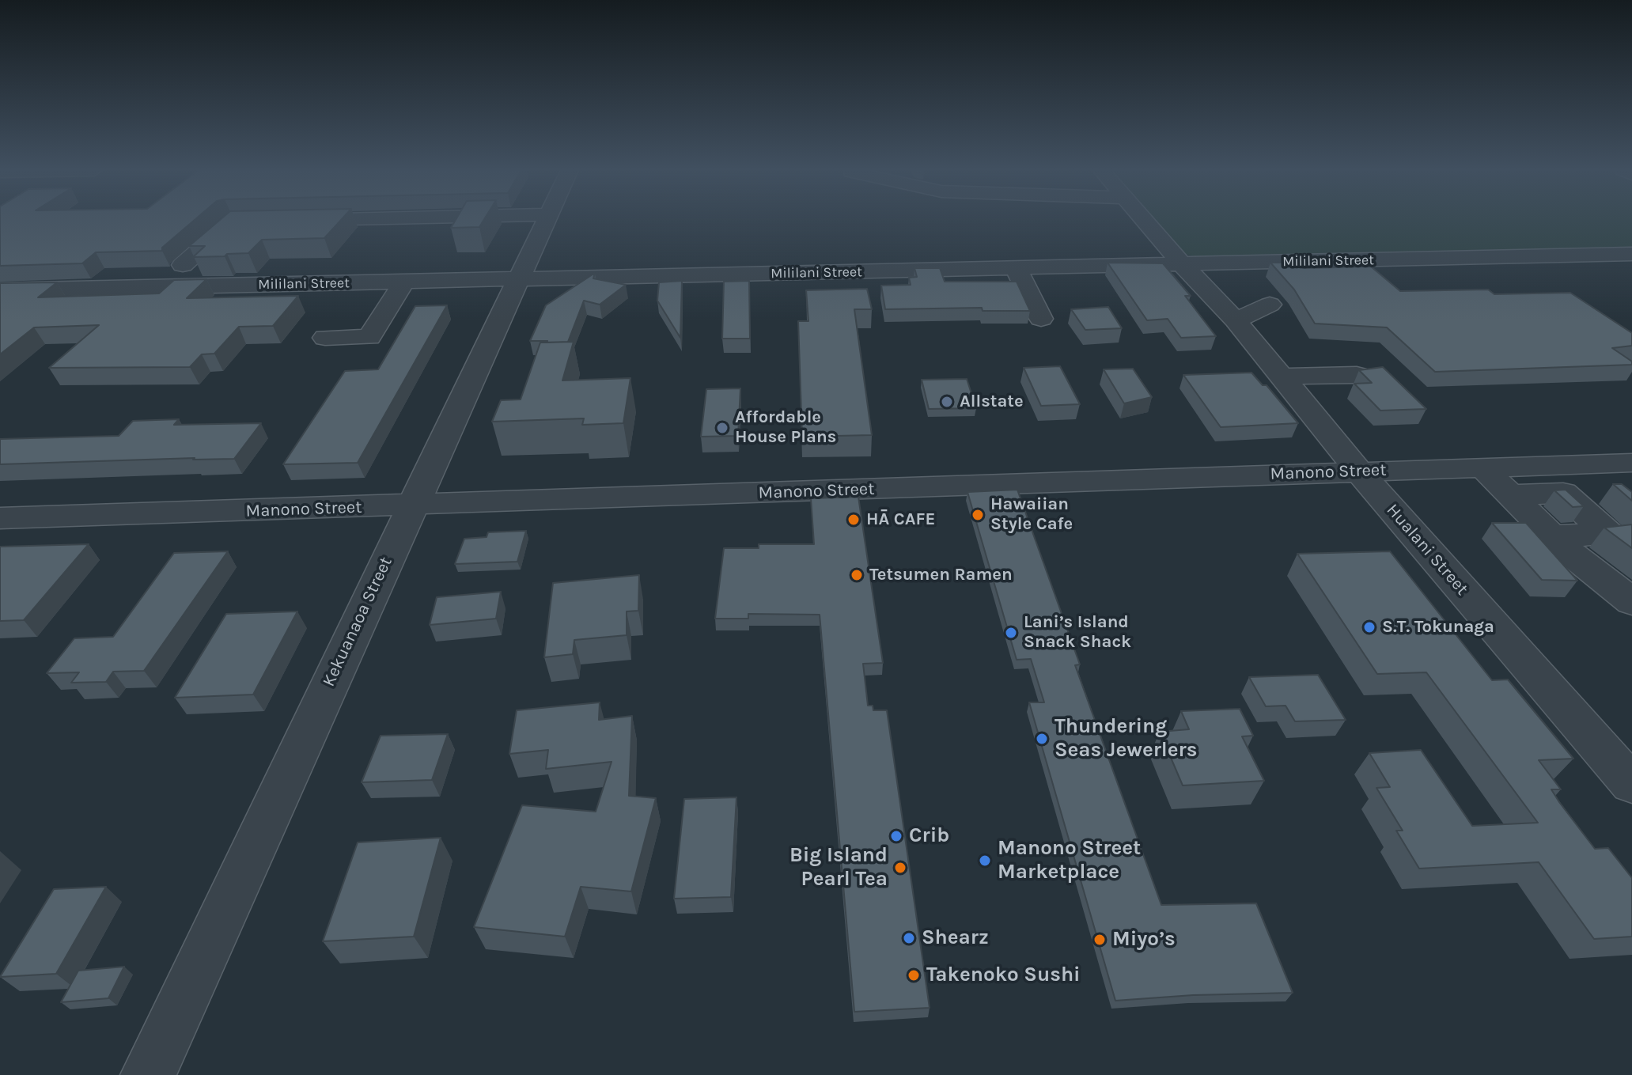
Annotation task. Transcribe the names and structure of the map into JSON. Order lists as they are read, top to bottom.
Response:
{
  "streets": {
    "street": [
      "Mililani Street",
      "Manono Street",
      "Hualani Street",
      "Kekuanaoa Street"
    ]
  },
  "crossings": [
    ["Mililani Street", "Hualani Street"],
    ["Mililani Street", "Kekuanaoa Street"],
    ["Manono Street", "Hualani Street"],
    ["Manono Street", "Kekuanaoa Street"]
  ],
  "places": [
    "Allstate",
    "Affordable House Plans",
    "Hawaiian Style Cafe",
    "HĀ CAFE",
    "Tetsumen Ramen",
    "S.T. Tokunaga",
    "Lani’s Island Snack Shack",
    "Thundering Seas Jewerlers",
    "Crib",
    "Manono Street Marketplace",
    "Big Island Pearl Tea",
    "Shearz",
    "Miyo’s",
    "Takenoko Sushi"
  ]
}
